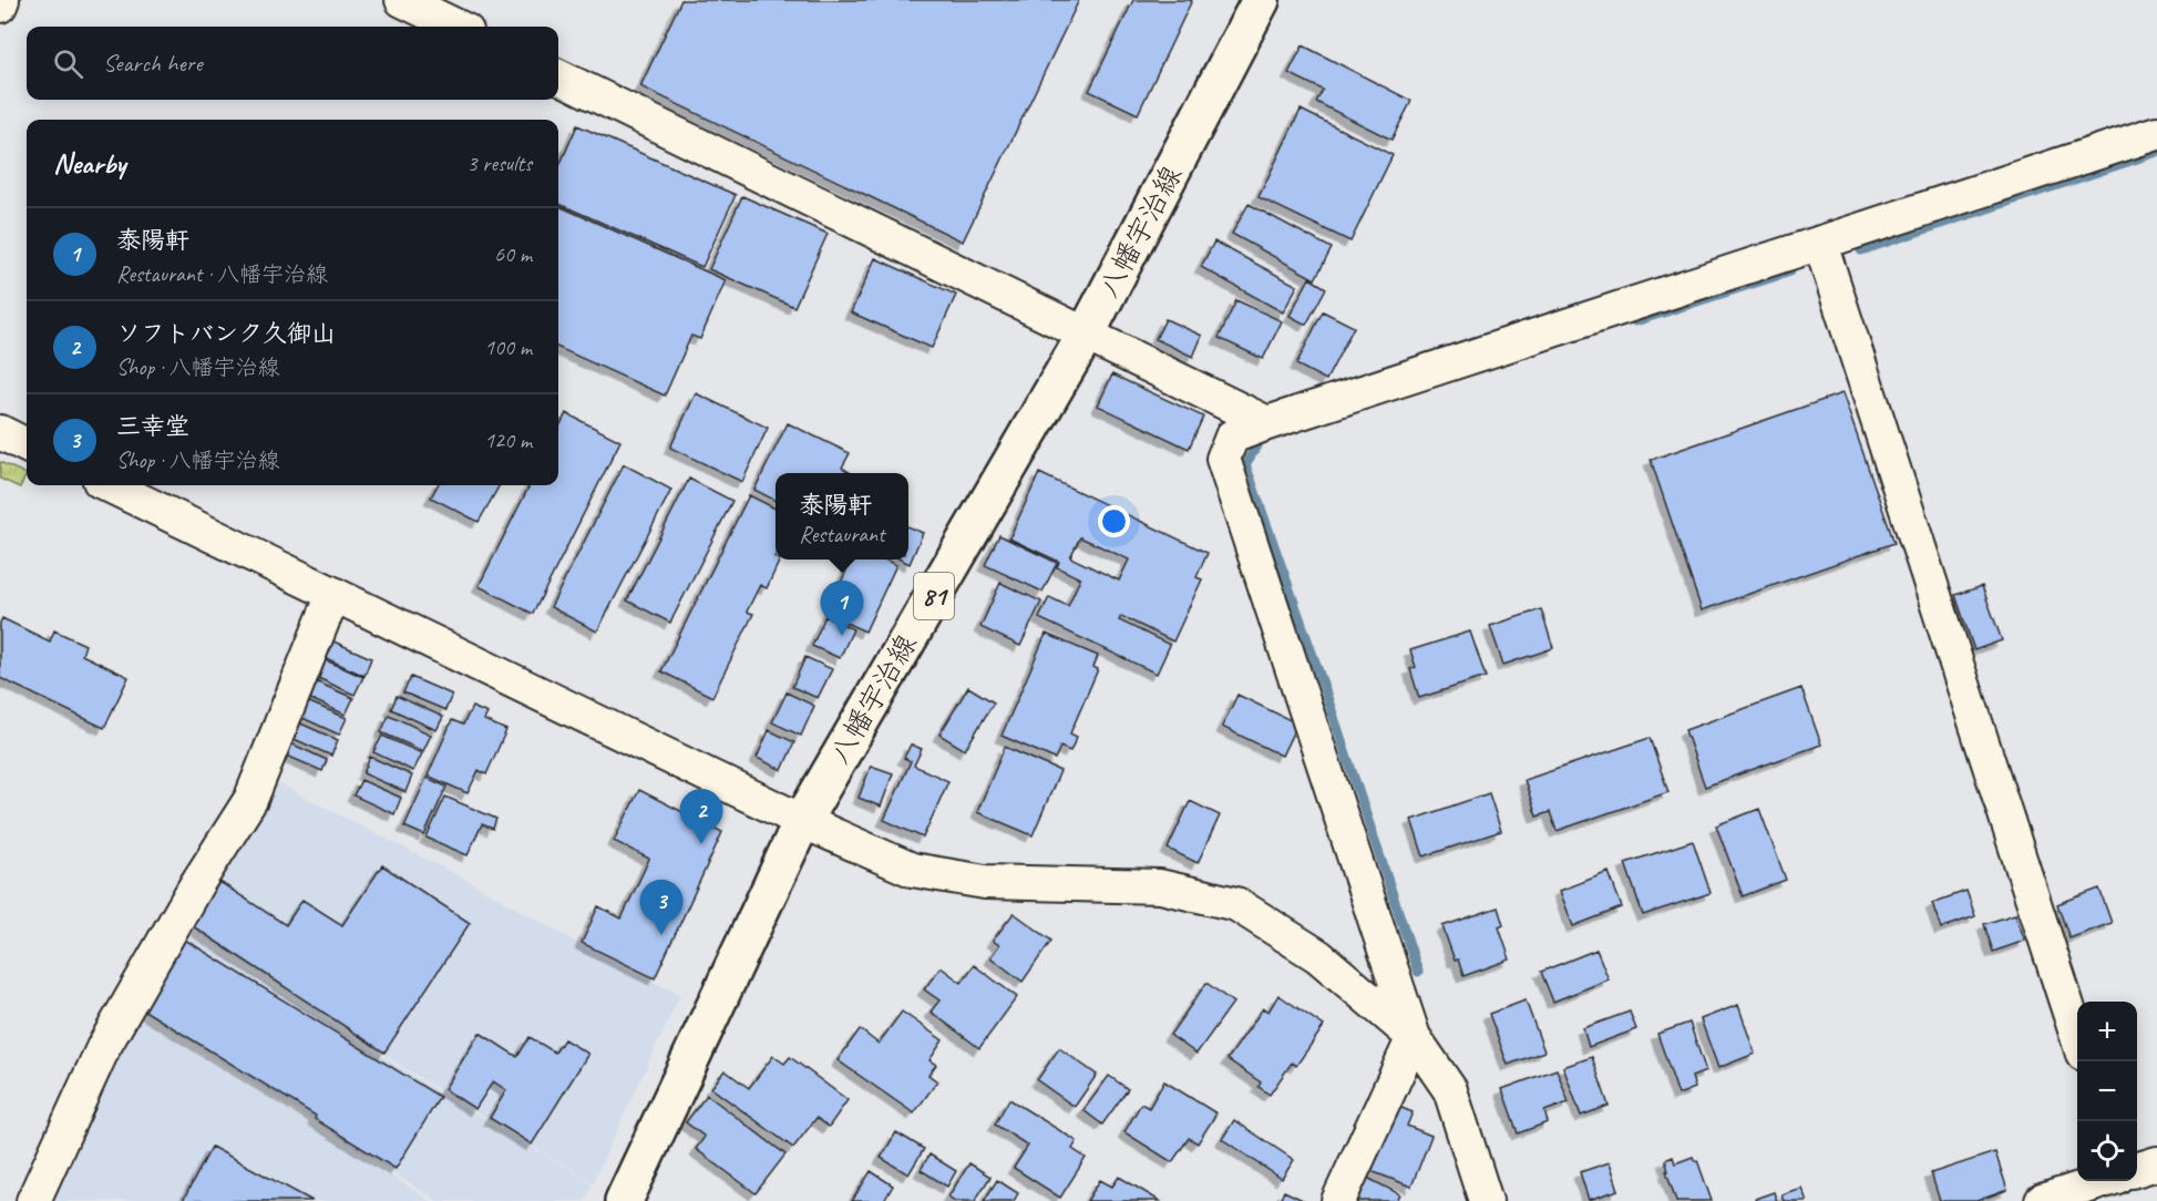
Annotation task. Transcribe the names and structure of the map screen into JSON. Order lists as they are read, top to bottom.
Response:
{
  "streets": {
    "main road": ["八幡宇治線", "81"]
  },
  "page": {
    "search": "Search here",
    "heading": ["Nearby", "3 results"],
    "list": [
      {
        "mark": "1",
        "name": "泰陽軒",
        "note": "Restaurant · 八幡宇治線",
        "value": "60 m"
      },
      {
        "mark": "2",
        "name": "ソフトバンク久御山",
        "note": "Shop · 八幡宇治線",
        "value": "100 m"
      },
      {
        "mark": "3",
        "name": "三幸堂",
        "note": "Shop · 八幡宇治線",
        "value": "120 m"
      }
    ],
    "popup": ["泰陽軒", "Restaurant"],
    "pins": ["1", "2", "3"],
    "map_buttons": ["+", "−"]
  }
}
